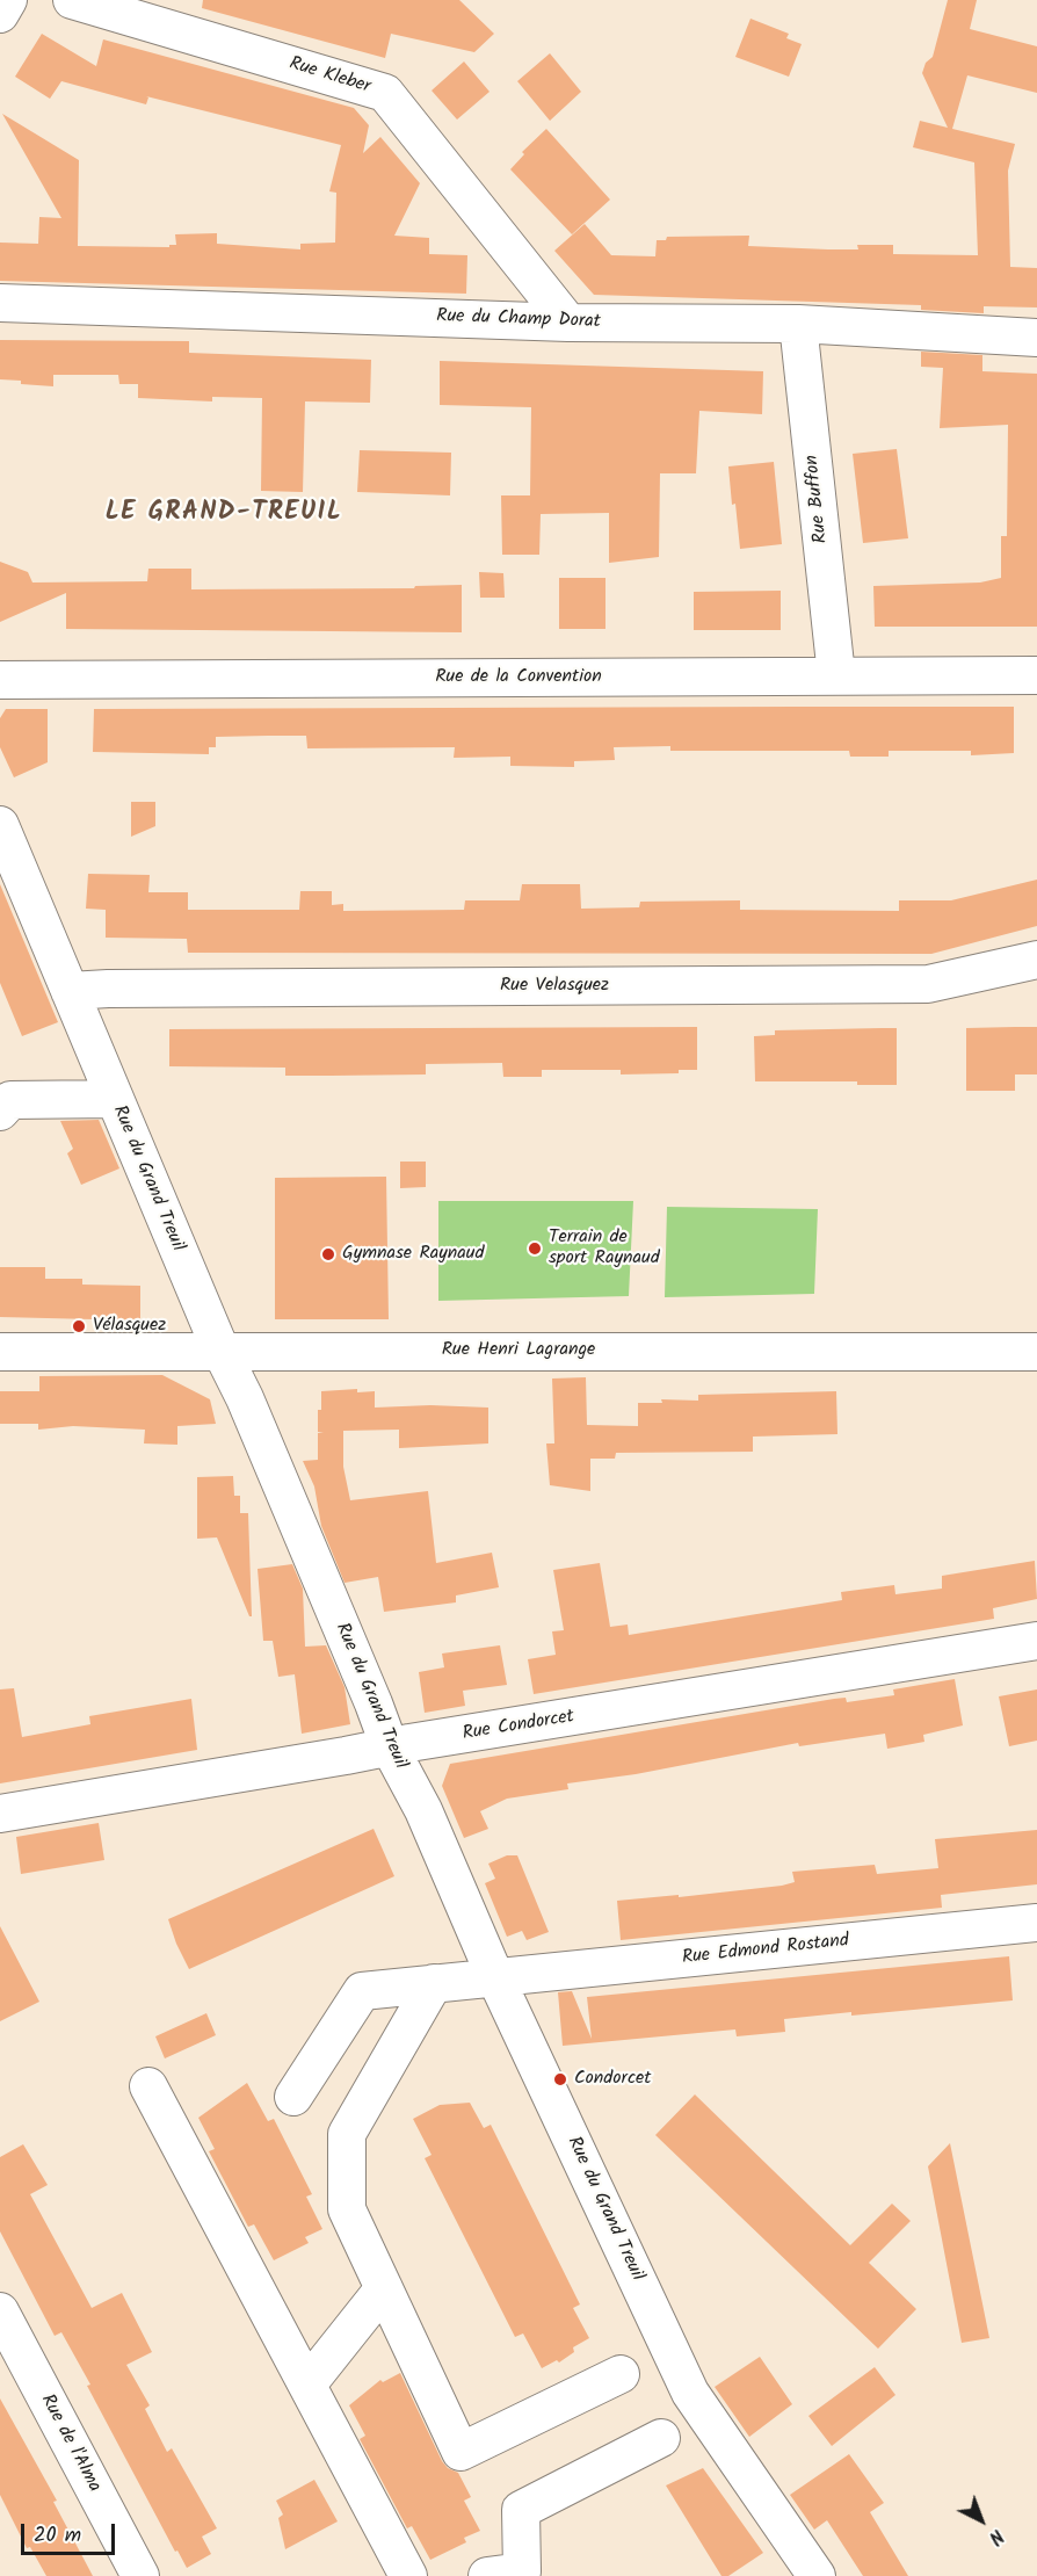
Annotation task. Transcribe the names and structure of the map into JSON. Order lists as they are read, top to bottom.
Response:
{
  "streets": {
    "street": [
      "Rue Kleber",
      "Rue du Champ Dorat",
      "Rue Buffon",
      "Rue de la Convention",
      "Rue Velasquez",
      "Rue du Grand Treuil",
      "Rue Henri Lagrange",
      "Rue Condorcet",
      "Rue Edmond Rostand",
      "Rue de l'Alma"
    ]
  },
  "crossings": [
    ["Rue Kleber", "Rue du Champ Dorat"],
    ["Rue du Champ Dorat", "Rue Buffon"],
    ["Rue Buffon", "Rue de la Convention"],
    ["Rue Velasquez", "Rue du Grand Treuil"],
    ["Rue du Grand Treuil", "Rue Henri Lagrange"],
    ["Rue du Grand Treuil", "Rue Condorcet"],
    ["Rue du Grand Treuil", "Rue Edmond Rostand"]
  ],
  "districts": ["LE GRAND-TREUIL"],
  "places": [
    "Terrain de sport Raynaud",
    "Gymnase Raynaud",
    "Vélasquez",
    "Condorcet"
  ],
  "scale_bar": "20 m",
  "north": "bottom right"
}
